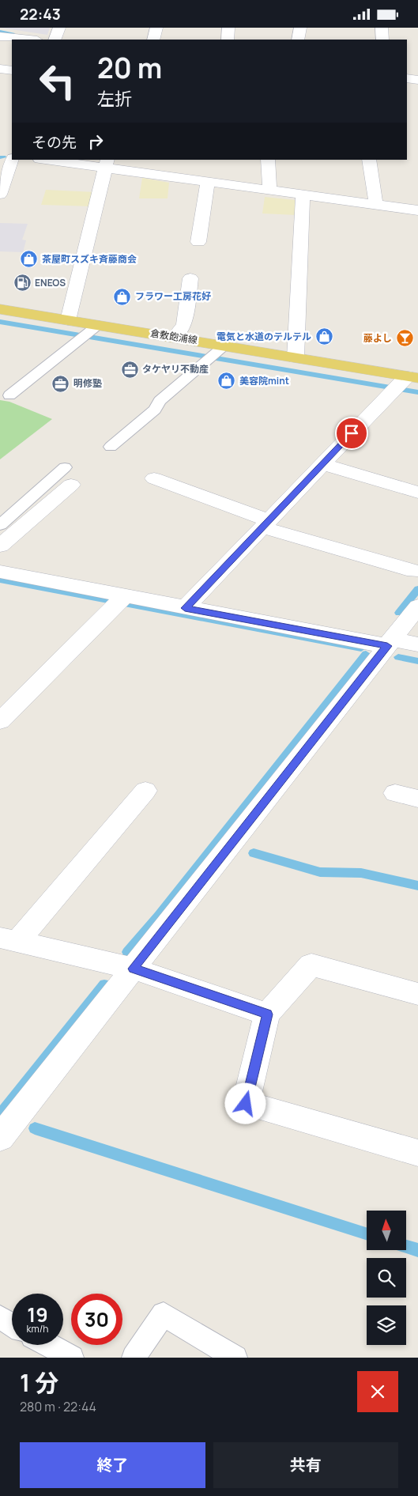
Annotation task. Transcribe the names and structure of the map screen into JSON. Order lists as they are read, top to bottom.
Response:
{
  "streets": {
    "main road": ["倉敷飽浦線"]
  },
  "places": {
    "shop": [
      "茶屋町スズキ斉藤商会",
      "フラワー工房花好",
      "電気と水道のテルテル",
      "美容院mint"
    ],
    "fuel station": ["ENEOS"],
    "bar": ["藤よし"],
    "office": ["タケヤリ不動産", "明修塾"]
  },
  "north": "top",
  "page": {
    "status": "22:43",
    "turn": ["20 m", "左折"],
    "then": "その先",
    "speed": "19 km/h",
    "limit": "30",
    "heading": ["1 分", "280 m · 22:44"],
    "buttons": ["終了", "共有"]
  }
}
